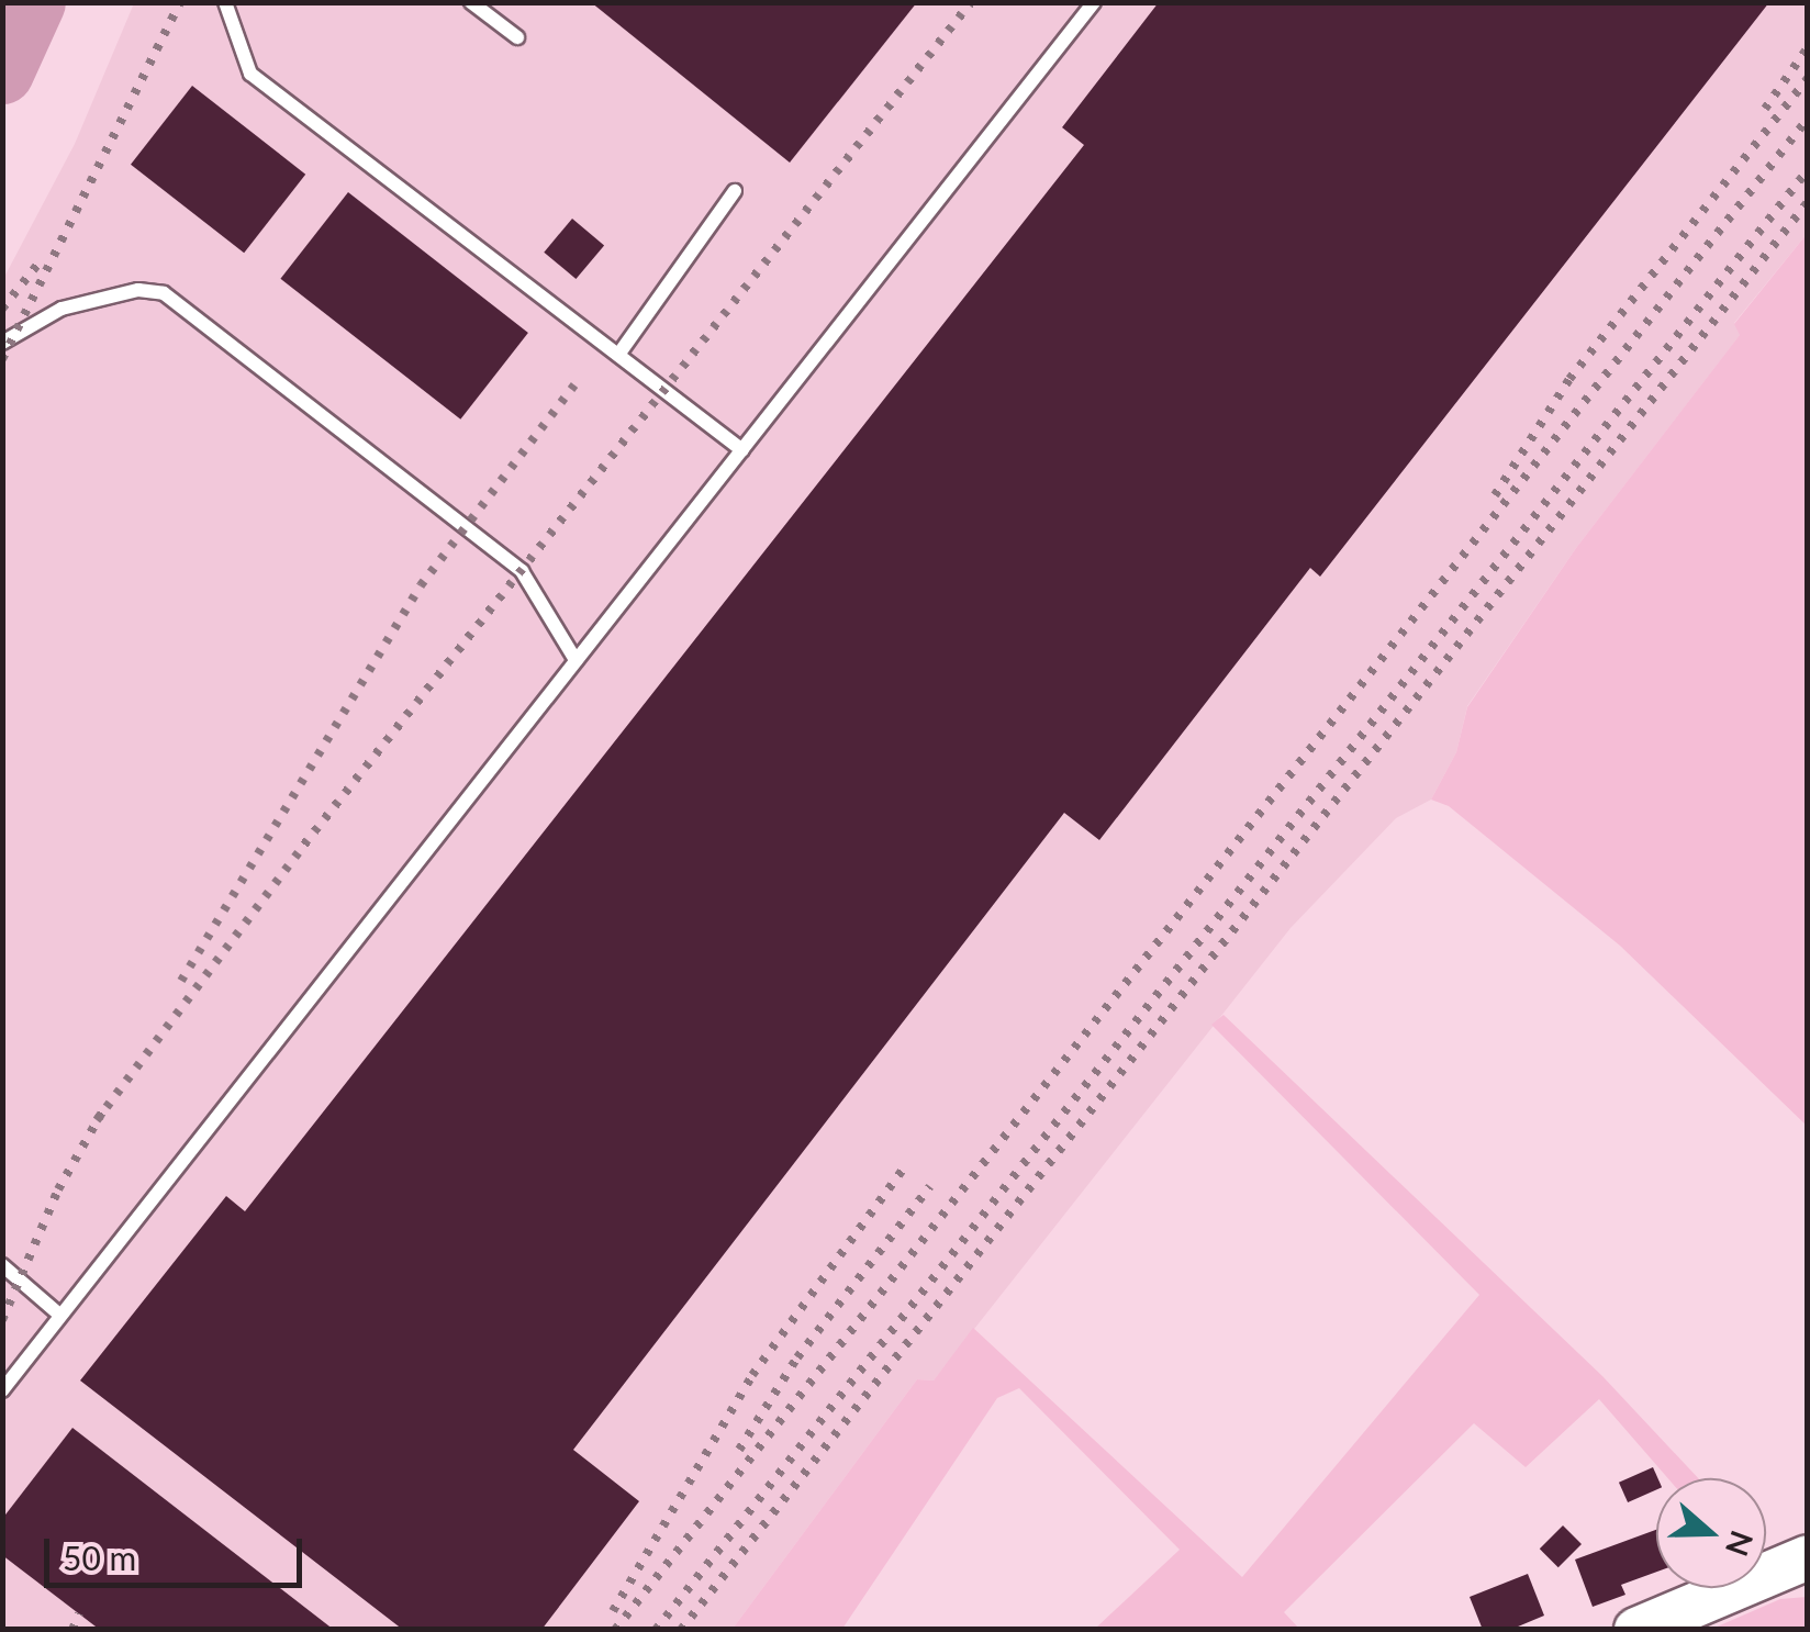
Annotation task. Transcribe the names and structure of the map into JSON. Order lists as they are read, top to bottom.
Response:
{
  "scale_bar": "50 m",
  "north": "right"
}
